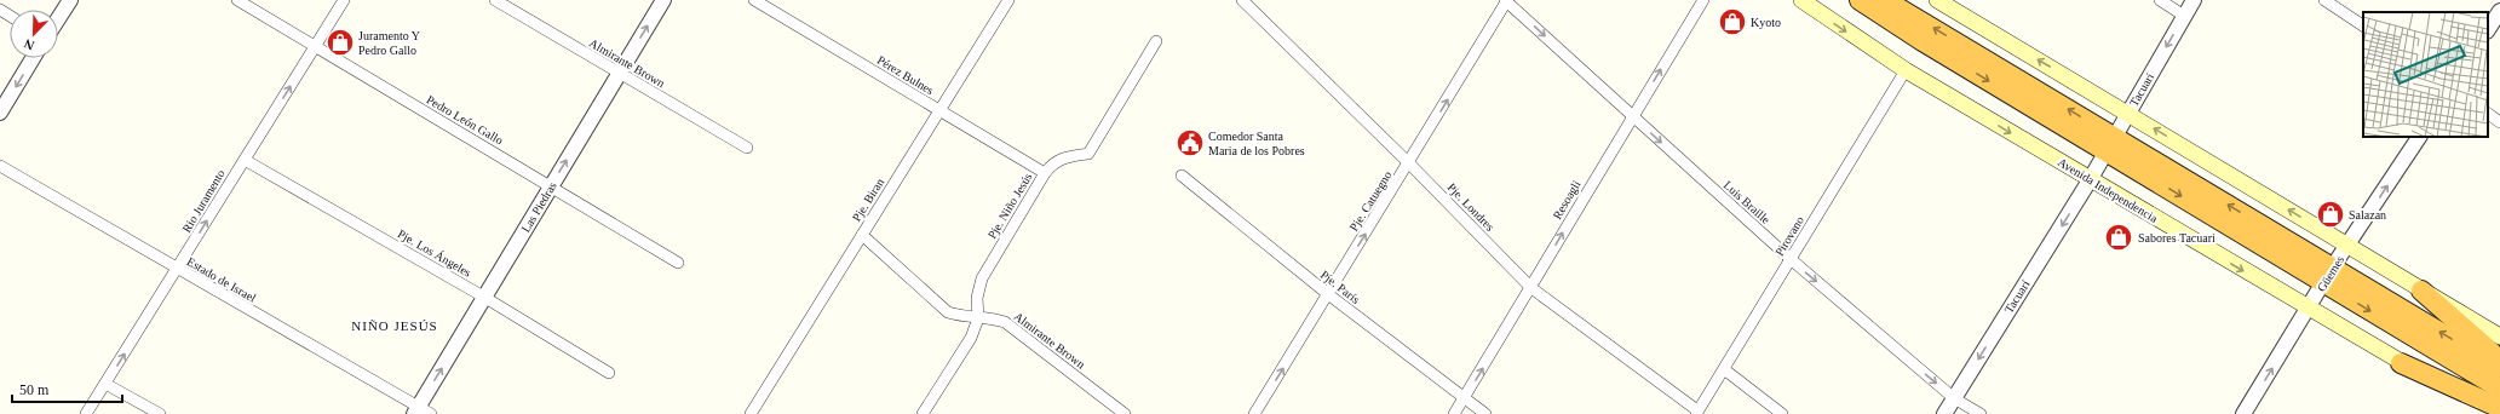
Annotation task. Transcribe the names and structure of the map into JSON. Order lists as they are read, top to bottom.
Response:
{
  "streets": {
    "main road": ["Avenida Independencia"],
    "street": [
      "Almirante Brown",
      "Pérez Bulnes",
      "Tacuari",
      "Pedro León Gallo",
      "Pje. Biran",
      "Resoagli",
      "Rio Juramento",
      "Pje. Catuegno",
      "Luis Braille",
      "Pje. Niño Jesús",
      "Las Piedras",
      "Pje. Londres",
      "Pirovano",
      "Pje. Los Ángeles",
      "Güemes",
      "Estado de Israel",
      "Pje. París",
      "Tacuarí"
    ]
  },
  "crossings": [
    ["Almirante Brown", "Pje. Biran"],
    ["Almirante Brown", "Pje. Niño Jesús"],
    ["Almirante Brown", "Las Piedras"],
    ["Pérez Bulnes", "Pje. Biran"],
    ["Pérez Bulnes", "Pje. Niño Jesús"],
    ["Tacuari", "Avenida Independencia"],
    ["Tacuari", "Tacuarí"],
    ["Pedro León Gallo", "Rio Juramento"],
    ["Pedro León Gallo", "Las Piedras"],
    ["Avenida Independencia", "Pirovano"],
    ["Avenida Independencia", "Güemes"],
    ["Avenida Independencia", "Tacuarí"],
    ["Resoagli", "Luis Braille"],
    ["Resoagli", "Pje. Londres"],
    ["Resoagli", "Pje. París"],
    ["Rio Juramento", "Pje. Los Ángeles"],
    ["Rio Juramento", "Estado de Israel"],
    ["Pje. Catuegno", "Luis Braille"],
    ["Pje. Catuegno", "Pje. Londres"],
    ["Pje. Catuegno", "Pje. París"],
    ["Luis Braille", "Pirovano"],
    ["Luis Braille", "Tacuarí"],
    ["Las Piedras", "Pje. Los Ángeles"],
    ["Las Piedras", "Estado de Israel"],
    ["Pje. Londres", "Pirovano"]
  ],
  "one_way": [
    "Tacuari",
    "Resoagli",
    "Rio Juramento",
    "Pje. Catuegno",
    "Luis Braille",
    "Las Piedras",
    "Güemes",
    "Tacuarí"
  ],
  "districts": ["NIÑO JESÚS"],
  "places": {
    "shop": [
      "Kyoto",
      "Juramento Y Pedro Gallo",
      "Salazan",
      "Sabores Tacuari"
    ],
    "public building": ["Comedor Santa Maria de los Pobres"]
  },
  "scale_bar": "50 m",
  "north": "bottom left"
}
